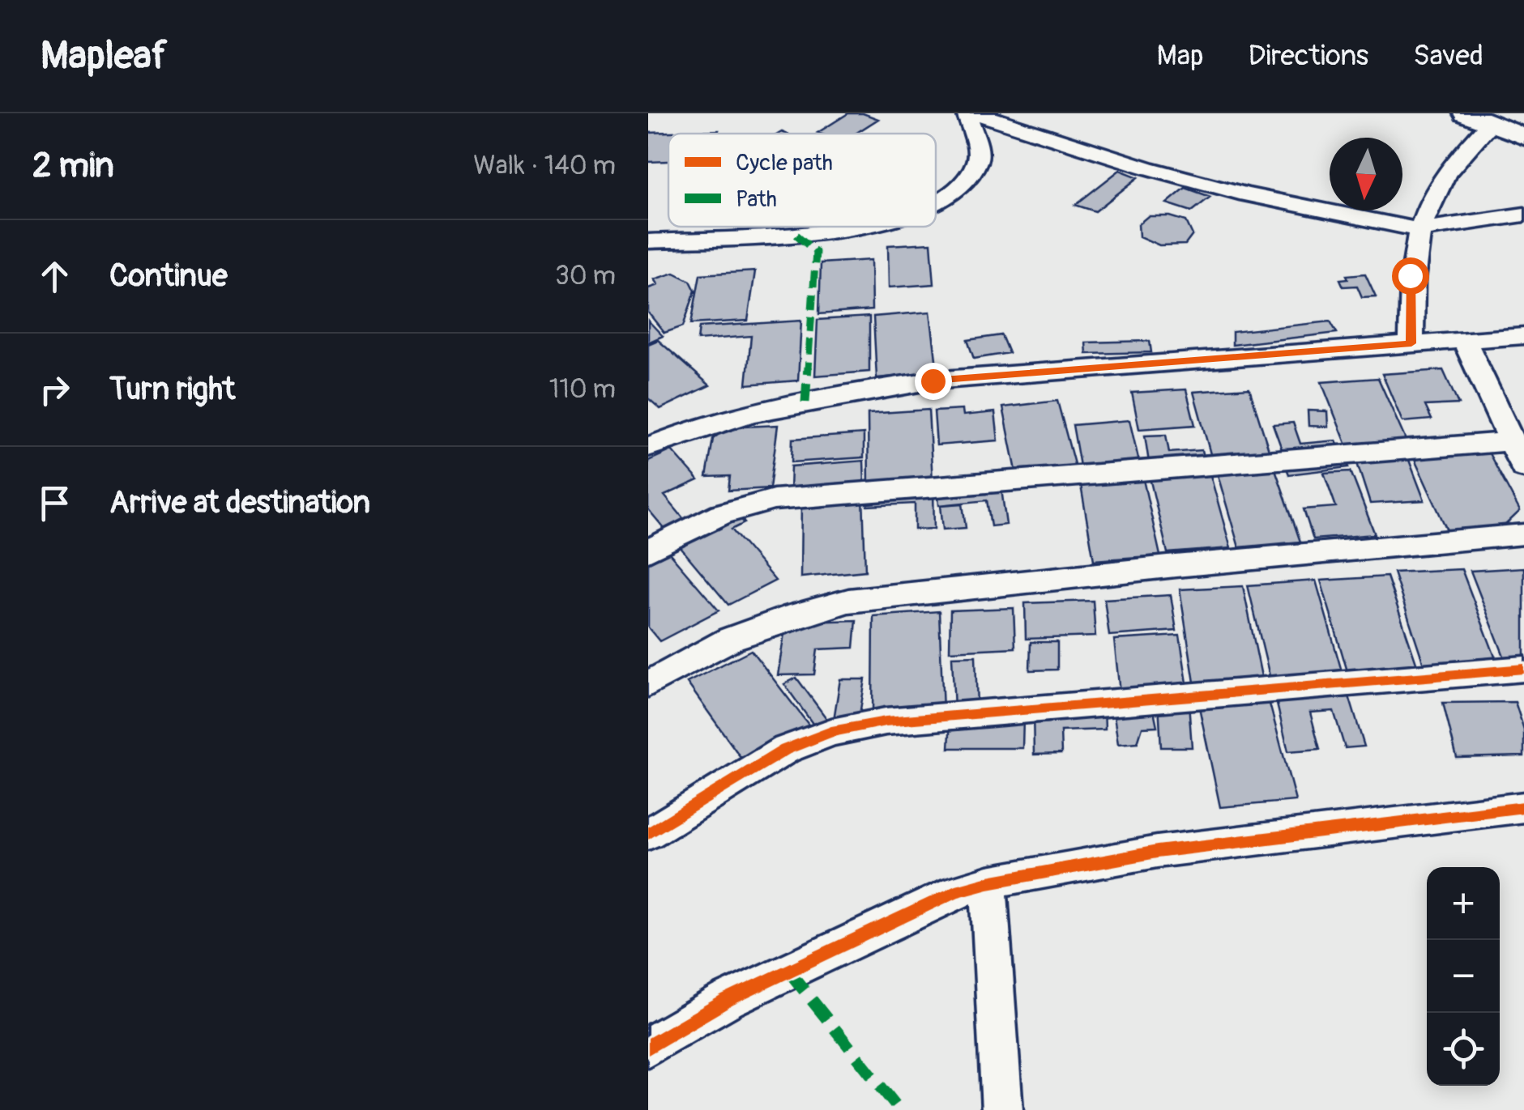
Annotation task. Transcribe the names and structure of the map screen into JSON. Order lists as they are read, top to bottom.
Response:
{
  "legend": ["Cycle path", "Path"],
  "north": "bottom",
  "page": {
    "header": "Mapleaf",
    "nav": ["Map", "Directions", "Saved"],
    "heading": ["2 min", "Walk · 140 m"],
    "list": [
      ["Continue", "30 m"],
      ["Turn right", "110 m"],
      "Arrive at destination"
    ],
    "map_buttons": ["+", "−"]
  }
}
